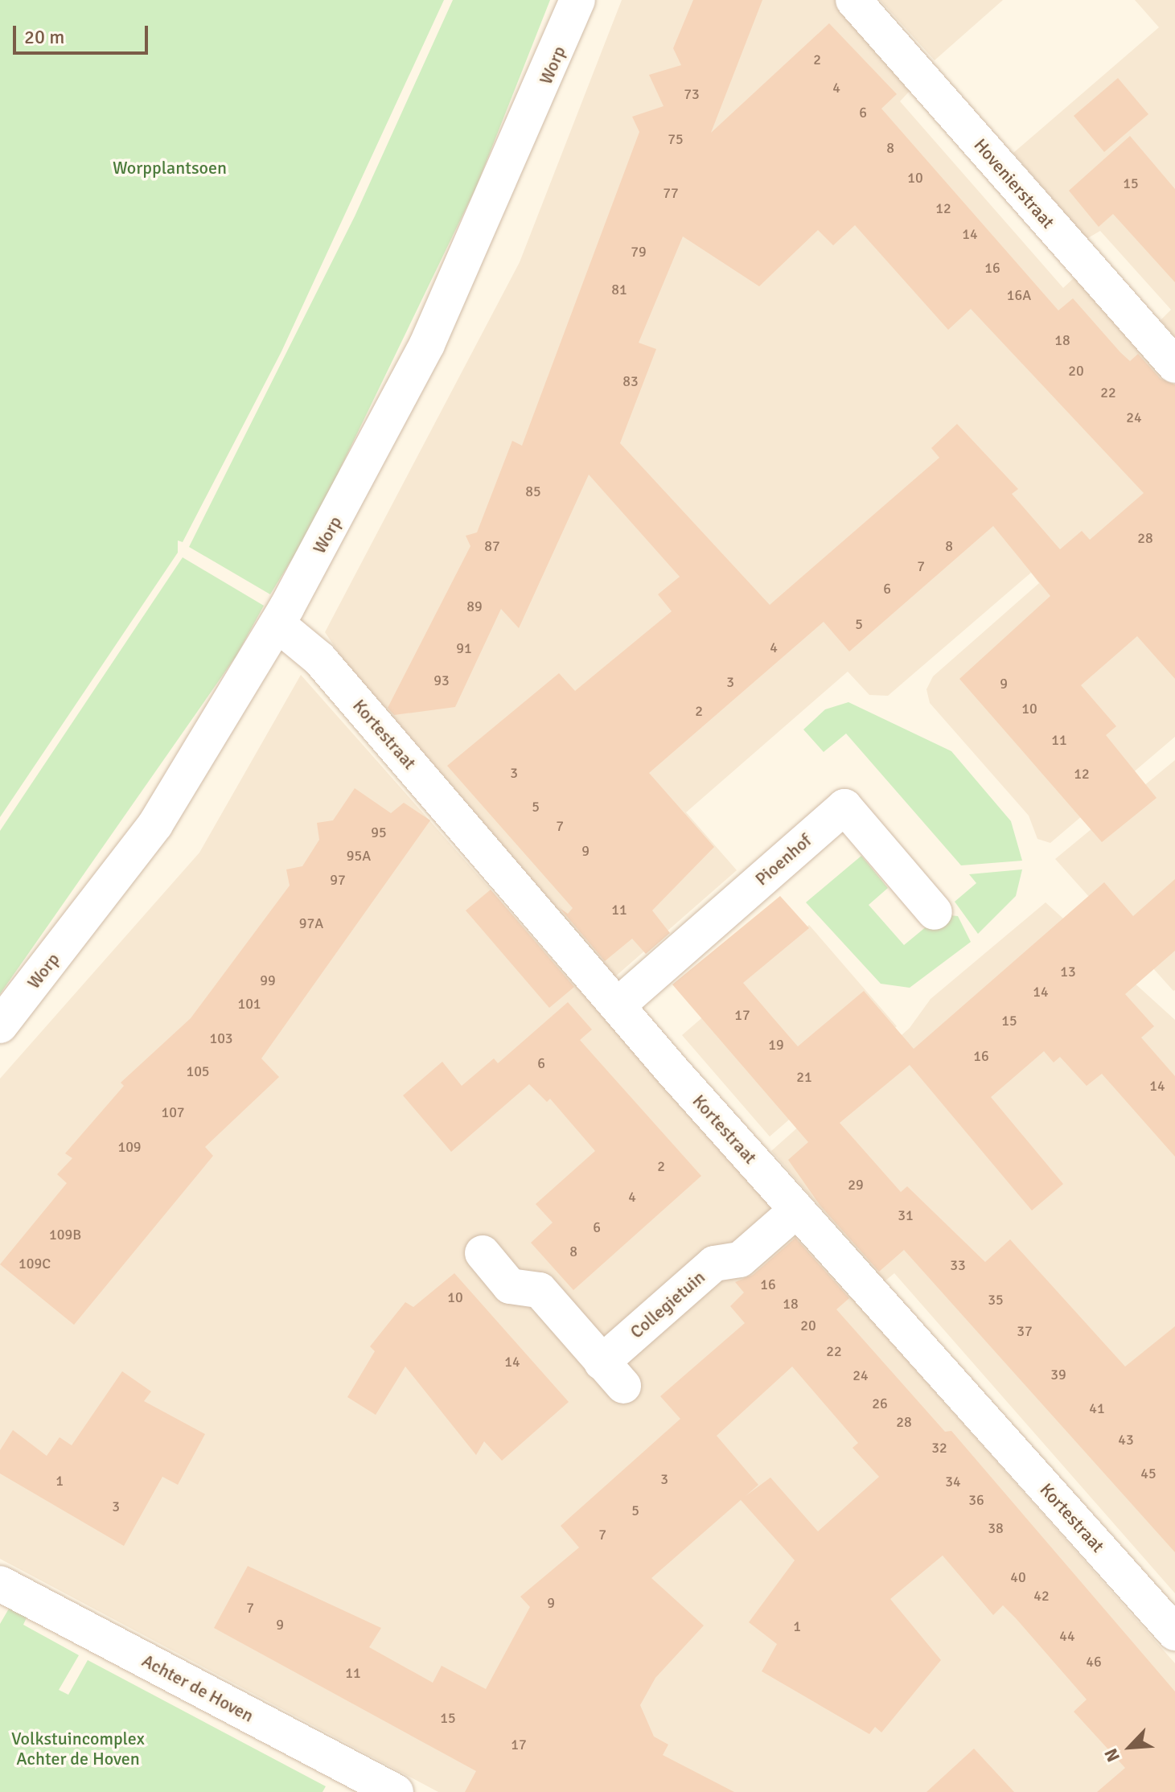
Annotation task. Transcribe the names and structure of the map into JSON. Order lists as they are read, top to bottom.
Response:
{
  "streets": {
    "street": [
      "Worp",
      "Hovenierstraat",
      "Kortestraat",
      "Pioenhof",
      "Collegietuin",
      "Achter de Hoven"
    ]
  },
  "crossings": [
    ["Worp", "Kortestraat"],
    ["Kortestraat", "Pioenhof"],
    ["Kortestraat", "Collegietuin"]
  ],
  "parks": ["Worpplantsoen", "Volkstuincomplex Achter de Hoven"],
  "house_numbers": [
    "2",
    "4",
    "73",
    "6",
    "75",
    "8",
    "10",
    "15",
    "77",
    "12",
    "14",
    "79",
    "16",
    "81",
    "16A",
    "18",
    "20",
    "83",
    "22",
    "24",
    "85",
    "28",
    "87",
    "8",
    "7",
    "6",
    "89",
    "5",
    "4",
    "91",
    "93",
    "3",
    "9",
    "10",
    "2",
    "11",
    "3",
    "12",
    "5",
    "7",
    "95",
    "9",
    "95A",
    "97",
    "11",
    "97A",
    "13",
    "99",
    "14",
    "101",
    "17",
    "15",
    "103",
    "19",
    "16",
    "6",
    "105",
    "21",
    "14",
    "107",
    "109",
    "2",
    "29",
    "4",
    "31",
    "6",
    "109B",
    "8",
    "109C",
    "33",
    "16",
    "10",
    "35",
    "18",
    "20",
    "37",
    "22",
    "14",
    "39",
    "24",
    "26",
    "41",
    "28",
    "43",
    "32",
    "45",
    "3",
    "1",
    "34",
    "36",
    "3",
    "5",
    "38",
    "7",
    "40",
    "42",
    "9",
    "7",
    "9",
    "1",
    "44",
    "46",
    "11",
    "15",
    "17"
  ],
  "scale_bar": "20 m",
  "north": "bottom left"
}
